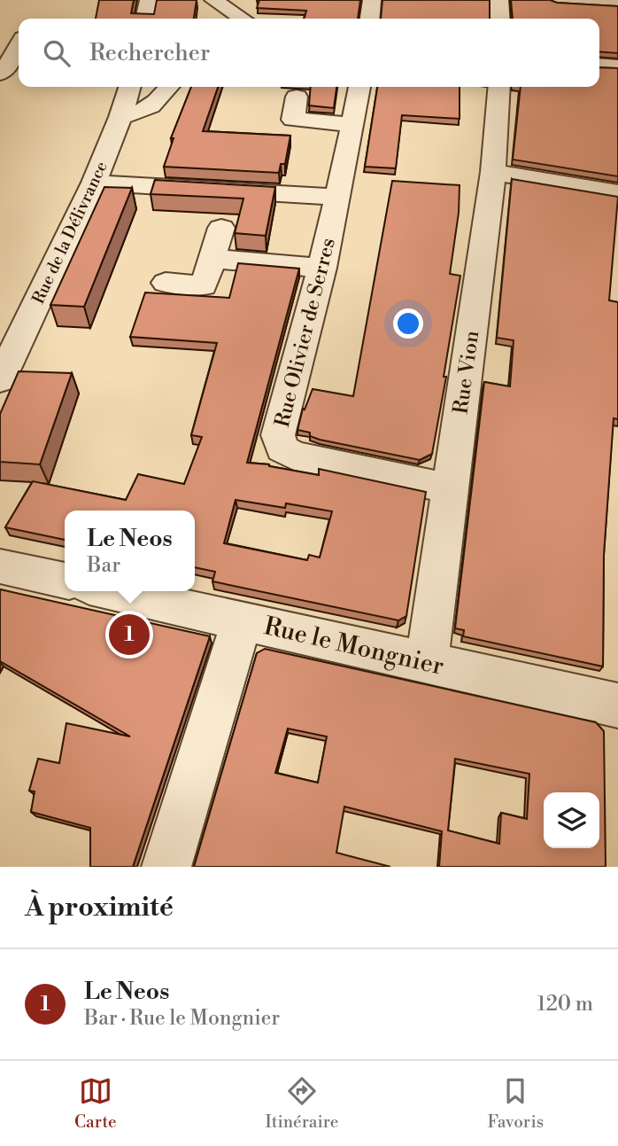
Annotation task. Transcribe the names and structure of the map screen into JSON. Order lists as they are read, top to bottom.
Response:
{
  "streets": {
    "street": [
      "Rue de la Délivrance",
      "Rue Olivier de Serres",
      "Rue Vion",
      "Rue le Mongnier"
    ]
  },
  "crossings": [
    ["Rue Olivier de Serres", "Rue Vion"],
    ["Rue Vion", "Rue le Mongnier"]
  ],
  "page": {
    "search": "Rechercher",
    "popup": ["Le Neos", "Bar"],
    "pins": "1",
    "heading": "À proximité",
    "list": [
      {
        "mark": "1",
        "name": "Le Neos",
        "note": "Bar · Rue le Mongnier",
        "value": "120 m"
      }
    ],
    "nav": ["Carte", "Itinéraire", "Favoris"]
  }
}
